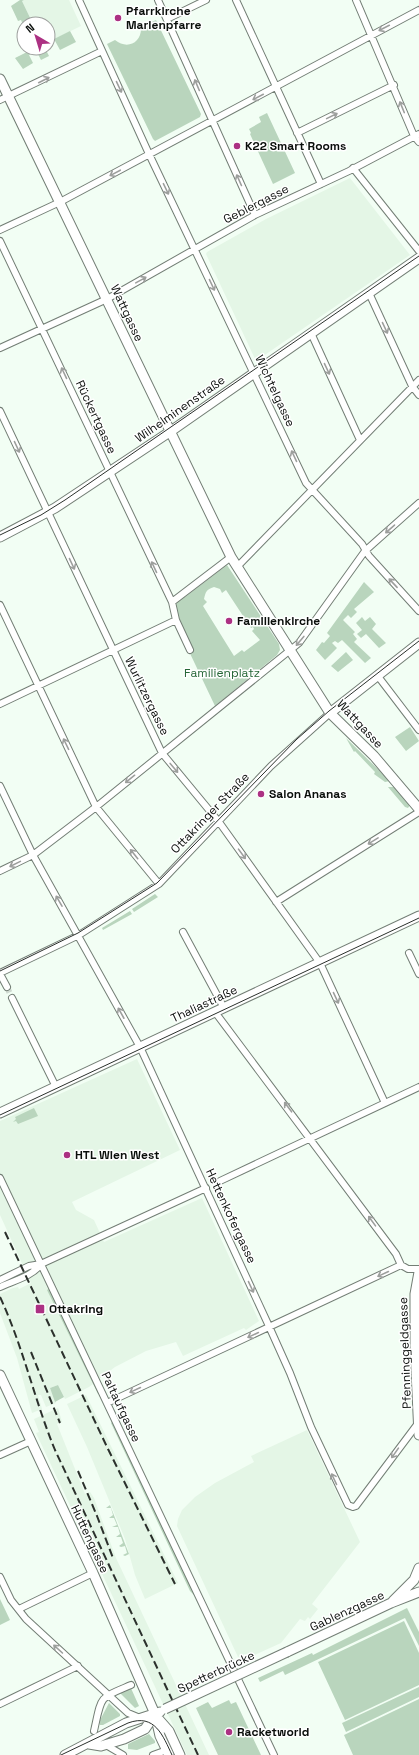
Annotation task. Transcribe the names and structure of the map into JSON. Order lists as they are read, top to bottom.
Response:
{
  "streets": {
    "main road": [
      "Wattgasse",
      "Wilhelminenstraße",
      "Ottakringer Straße",
      "Thaliastraße",
      "Pfenninggeldgasse",
      "Huttengasse",
      "Gablenzgasse",
      "Spetterbrücke"
    ],
    "street": [
      "Geblergasse",
      "Wichtelgasse",
      "Rückertgasse",
      "Wurlitzergasse",
      "Hettenkofergasse",
      "Paltaufgasse"
    ]
  },
  "crossings": [
    ["Geblergasse", "Wattgasse"],
    ["Geblergasse", "Wichtelgasse"],
    ["Geblergasse", "Rückertgasse"],
    ["Wattgasse", "Wilhelminenstraße"],
    ["Wattgasse", "Ottakringer Straße"],
    ["Wichtelgasse", "Wilhelminenstraße"],
    ["Wilhelminenstraße", "Rückertgasse"],
    ["Wilhelminenstraße", "Wurlitzergasse"],
    ["Wurlitzergasse", "Ottakringer Straße"],
    ["Wurlitzergasse", "Thaliastraße"],
    ["Ottakringer Straße", "Hettenkofergasse"],
    ["Thaliastraße", "Hettenkofergasse"],
    ["Hettenkofergasse", "Pfenninggeldgasse"],
    ["Huttengasse", "Spetterbrücke"],
    ["Gablenzgasse", "Spetterbrücke"]
  ],
  "one_way": ["Rückertgasse", "Wurlitzergasse"],
  "parks": ["Familienplatz"],
  "places": {
    "other": [
      "Pfarrkirche Marienpfarre",
      "K22 Smart Rooms",
      "Familienkirche",
      "Salon Ananas",
      "HTL Wien West",
      "Racketworld"
    ],
    "transit": ["Ottakring"]
  },
  "north": "top left"
}
